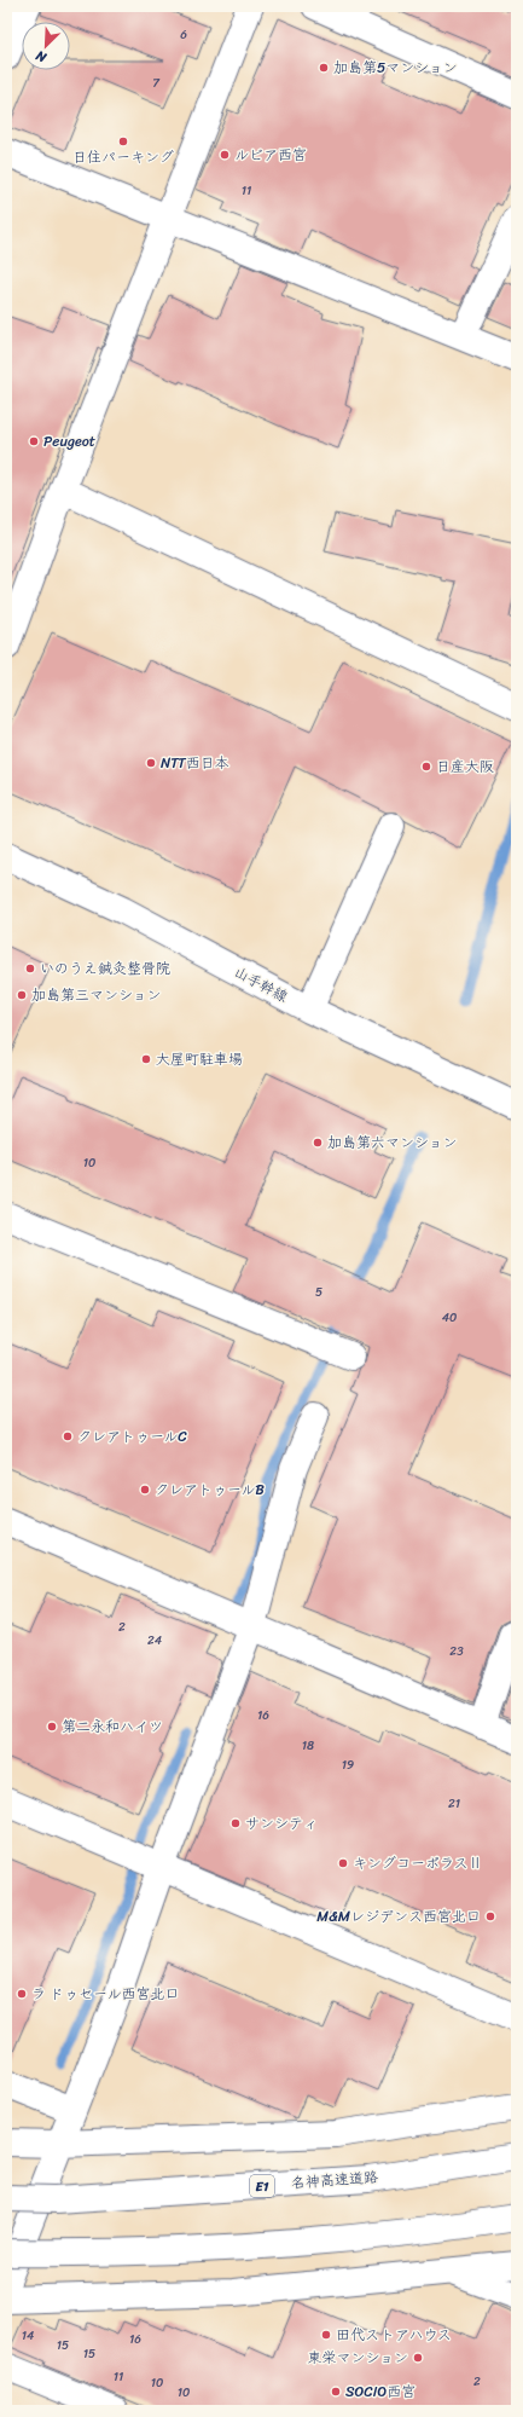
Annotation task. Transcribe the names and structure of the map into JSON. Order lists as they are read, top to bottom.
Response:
{
  "streets": {
    "main road": ["山手幹線", "名神高速道路", "E1"]
  },
  "places": [
    "加島第5マンション",
    "日住パーキング",
    "ルビア西宮",
    "Peugeot",
    "NTT西日本",
    "日産大阪",
    "いのうえ鍼灸整骨院",
    "加島第三マンション",
    "大屋町駐車場",
    "加島第六マンション",
    "クレアトゥールC",
    "クレアトゥールB",
    "第二永和ハイツ",
    "サンシティ",
    "キングコーポラスⅡ",
    "M&Mレジデンス西宮北口",
    "ラ ドゥセール西宮北口",
    "田代ストアハウス",
    "東栄マンション",
    "SOCIO西宮"
  ],
  "house_numbers": [
    "6",
    "7",
    "11",
    "10",
    "5",
    "40",
    "2",
    "24",
    "23",
    "16",
    "18",
    "19",
    "21",
    "14",
    "16",
    "15",
    "15",
    "11",
    "2",
    "10",
    "10"
  ],
  "north": "bottom left"
}
